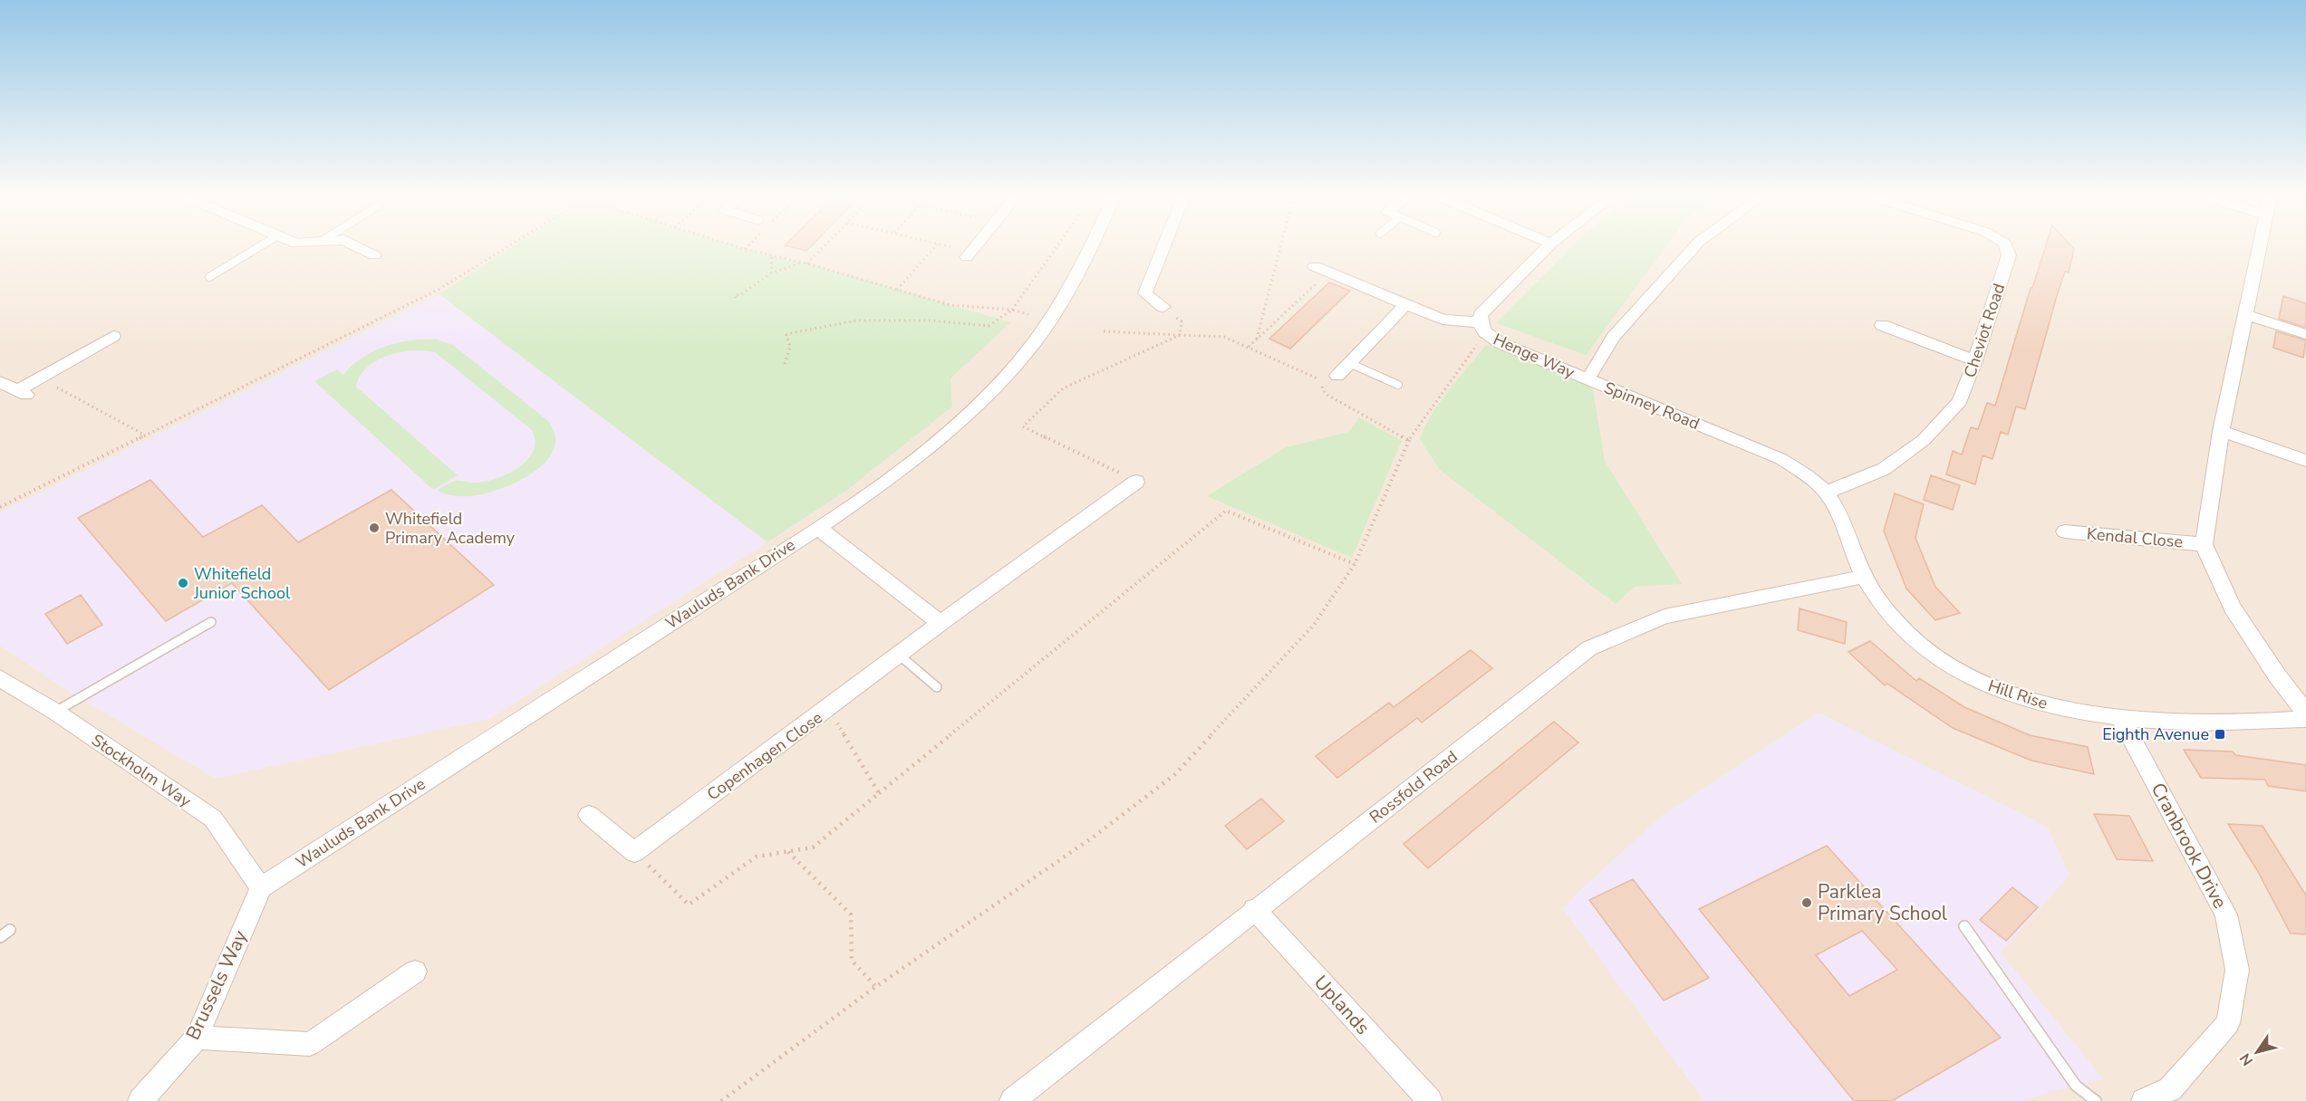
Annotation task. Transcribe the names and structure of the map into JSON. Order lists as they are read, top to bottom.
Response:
{
  "streets": {
    "street": [
      "Cheviot Road",
      "Henge Way",
      "Spinney Road",
      "Kendal Close",
      "Wauluds Bank Drive",
      "Hill Rise",
      "Copenhagen Close",
      "Stockholm Way",
      "Rossfold Road",
      "Cranbrook Drive",
      "Brussels Way",
      "Uplands"
    ]
  },
  "crossings": [
    ["Cheviot Road", "Spinney Road"],
    ["Cheviot Road", "Hill Rise"],
    ["Henge Way", "Spinney Road"],
    ["Spinney Road", "Hill Rise"],
    ["Wauluds Bank Drive", "Stockholm Way"],
    ["Wauluds Bank Drive", "Brussels Way"],
    ["Hill Rise", "Rossfold Road"],
    ["Hill Rise", "Cranbrook Drive"],
    ["Stockholm Way", "Brussels Way"],
    ["Rossfold Road", "Uplands"]
  ],
  "places": {
    "other": ["Whitefield Primary Academy", "Whitefield Junior School", "Parklea Primary School"],
    "transit": ["Eighth Avenue"]
  },
  "north": "bottom left"
}
